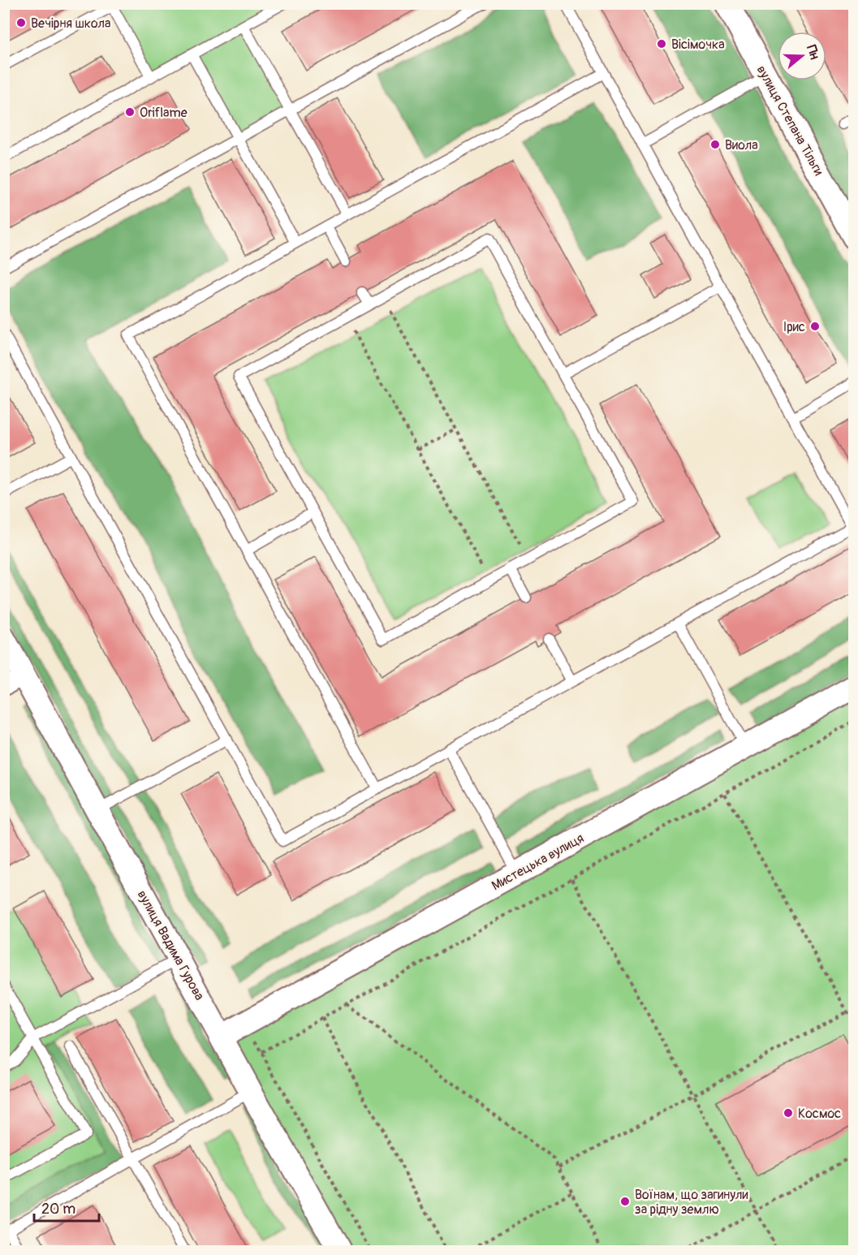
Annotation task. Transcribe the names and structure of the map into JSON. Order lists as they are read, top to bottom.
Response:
{
  "streets": {
    "street": ["вулиця Степана Тільги", "Мистецька вулиця", "вулиця Вадима Гурова"]
  },
  "crossings": [
    ["Мистецька вулиця", "вулиця Вадима Гурова"]
  ],
  "places": [
    "Вечірня школа",
    "Вісімочка",
    "Oriflame",
    "Виола",
    "Ірис",
    "Космос",
    "Воїнам, що загинули за рідну землю"
  ],
  "scale_bar": "20 m",
  "north": "right"
}
